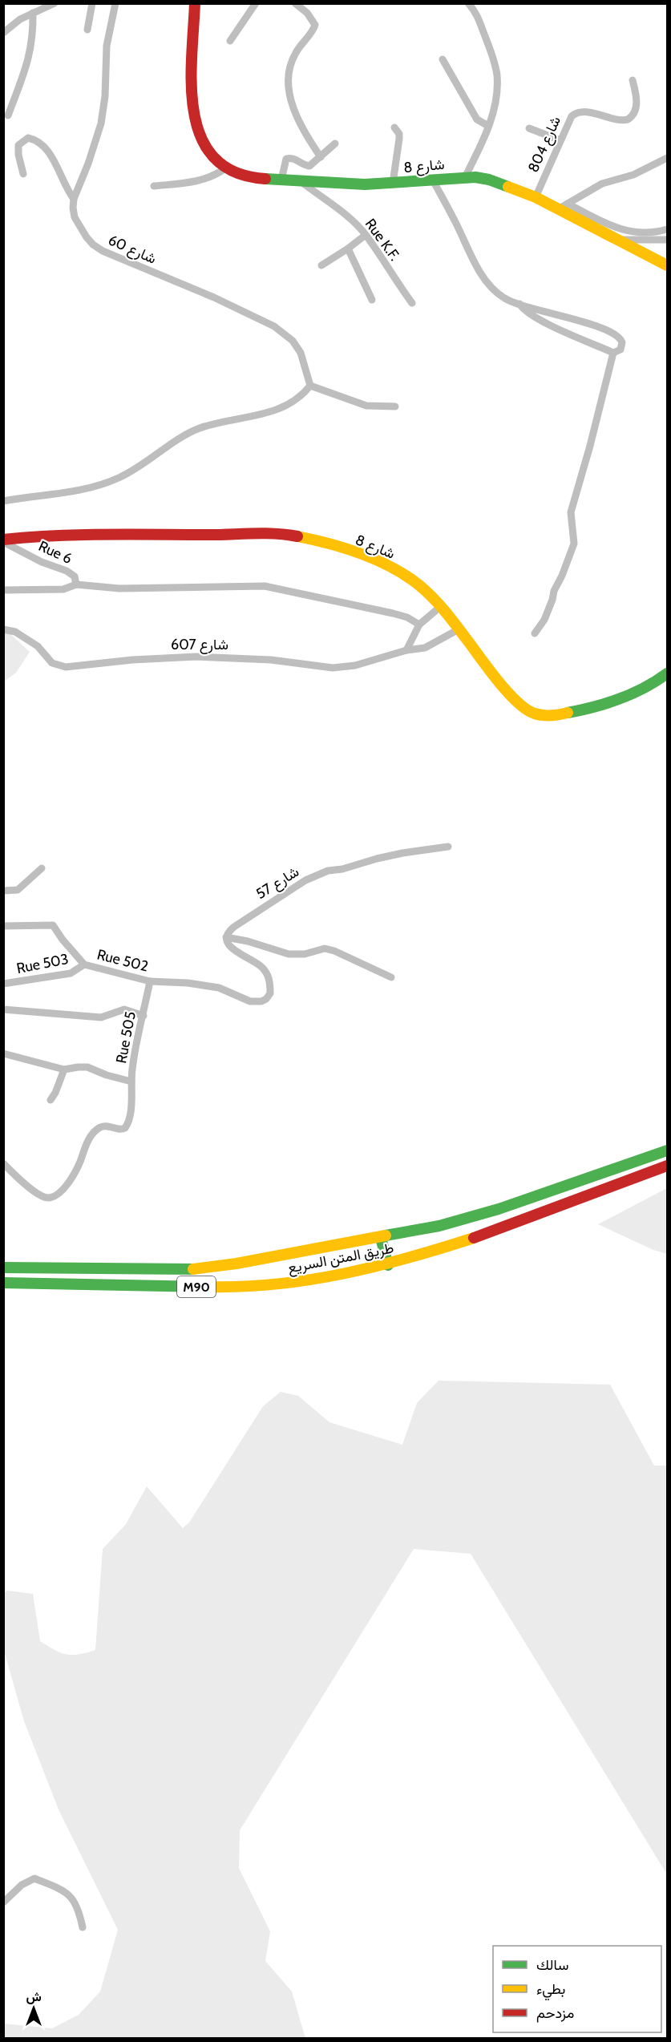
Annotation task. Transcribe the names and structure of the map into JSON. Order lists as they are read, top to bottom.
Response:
{
  "streets": {
    "main road": ["شارع 8", "طريق المتن السريع", "M90"],
    "street": [
      "شارع 804",
      "Rue K.F.",
      "شارع 60",
      "Rue 6",
      "شارع 607",
      "شارع 57",
      "Rue 502",
      "Rue 503",
      "Rue 505"
    ]
  },
  "crossings": [
    ["شارع 804", "شارع 8"],
    ["شارع 8", "Rue K.F."],
    ["شارع 8", "Rue 6"],
    ["شارع 8", "شارع 607"],
    ["شارع 57", "Rue 502"],
    ["Rue 502", "Rue 503"],
    ["Rue 502", "Rue 505"]
  ],
  "legend": ["سالك", "بطيء", "مزدحم"],
  "north": "top"
}
